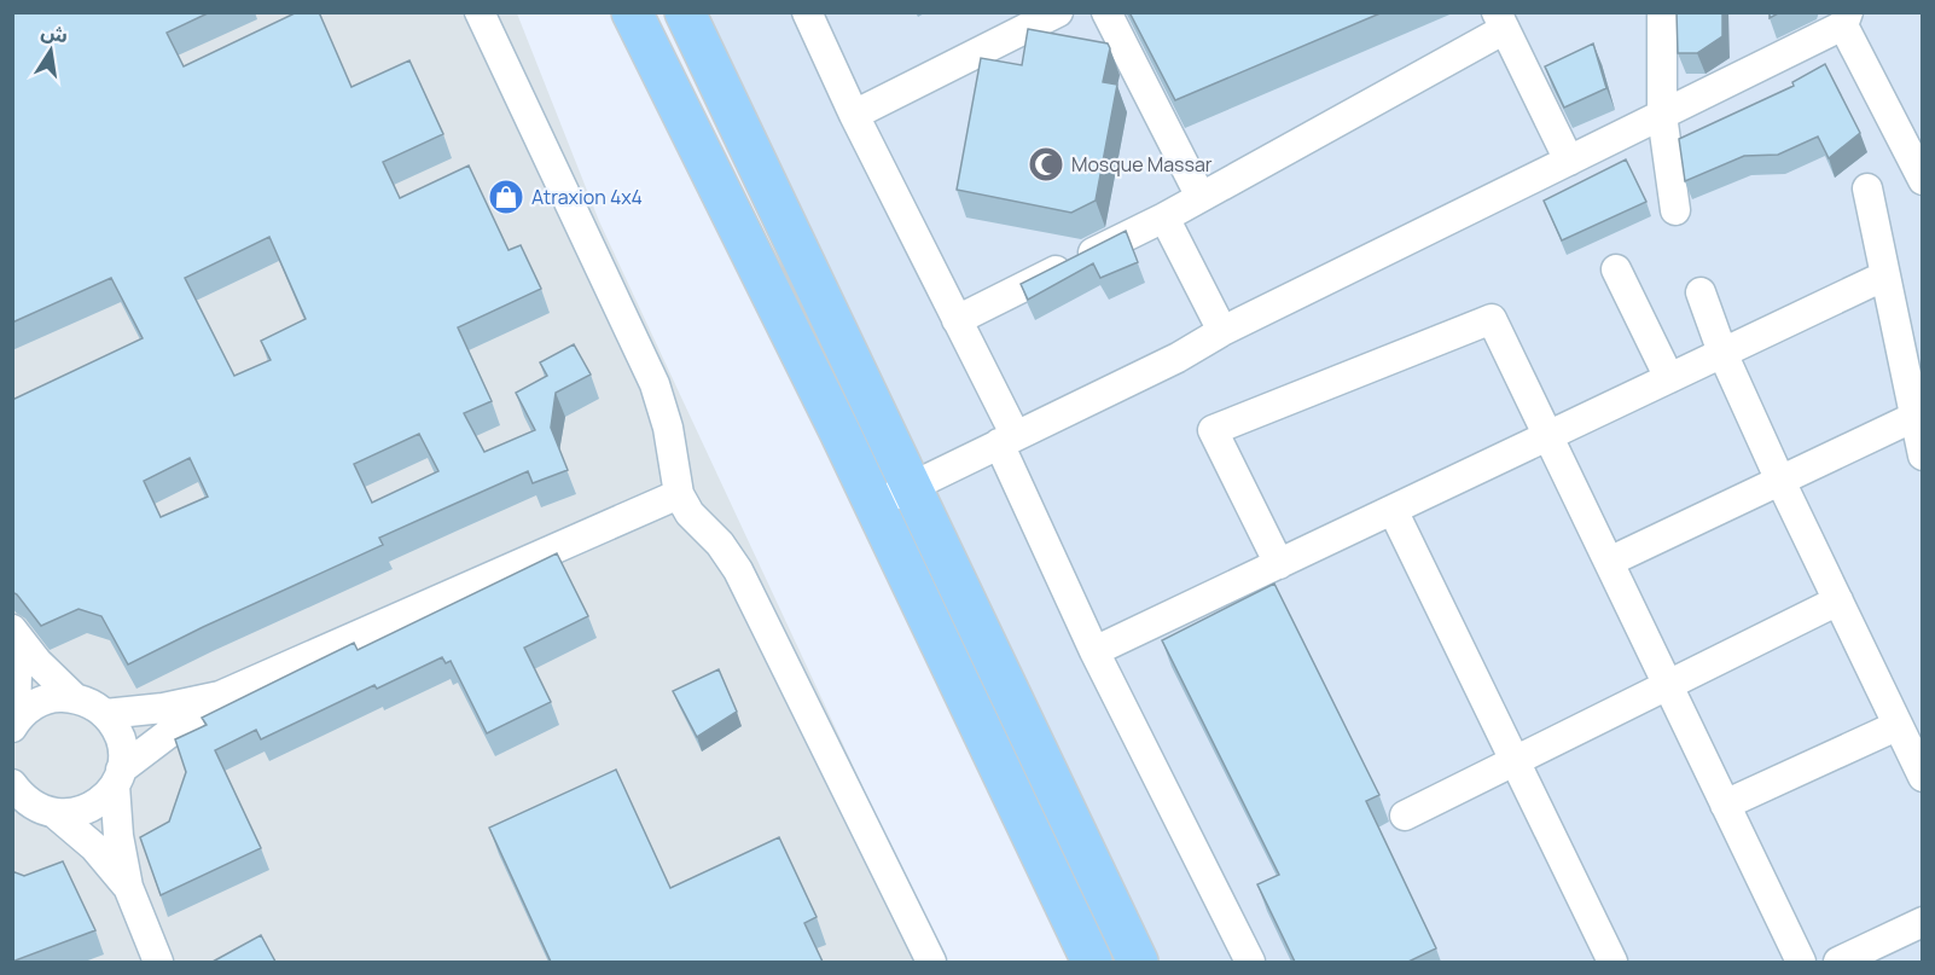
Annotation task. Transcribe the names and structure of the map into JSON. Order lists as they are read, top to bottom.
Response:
{
  "places": {
    "mosque": ["Mosque Massar"],
    "shop": ["Atraxion 4x4"]
  },
  "north": "top"
}
